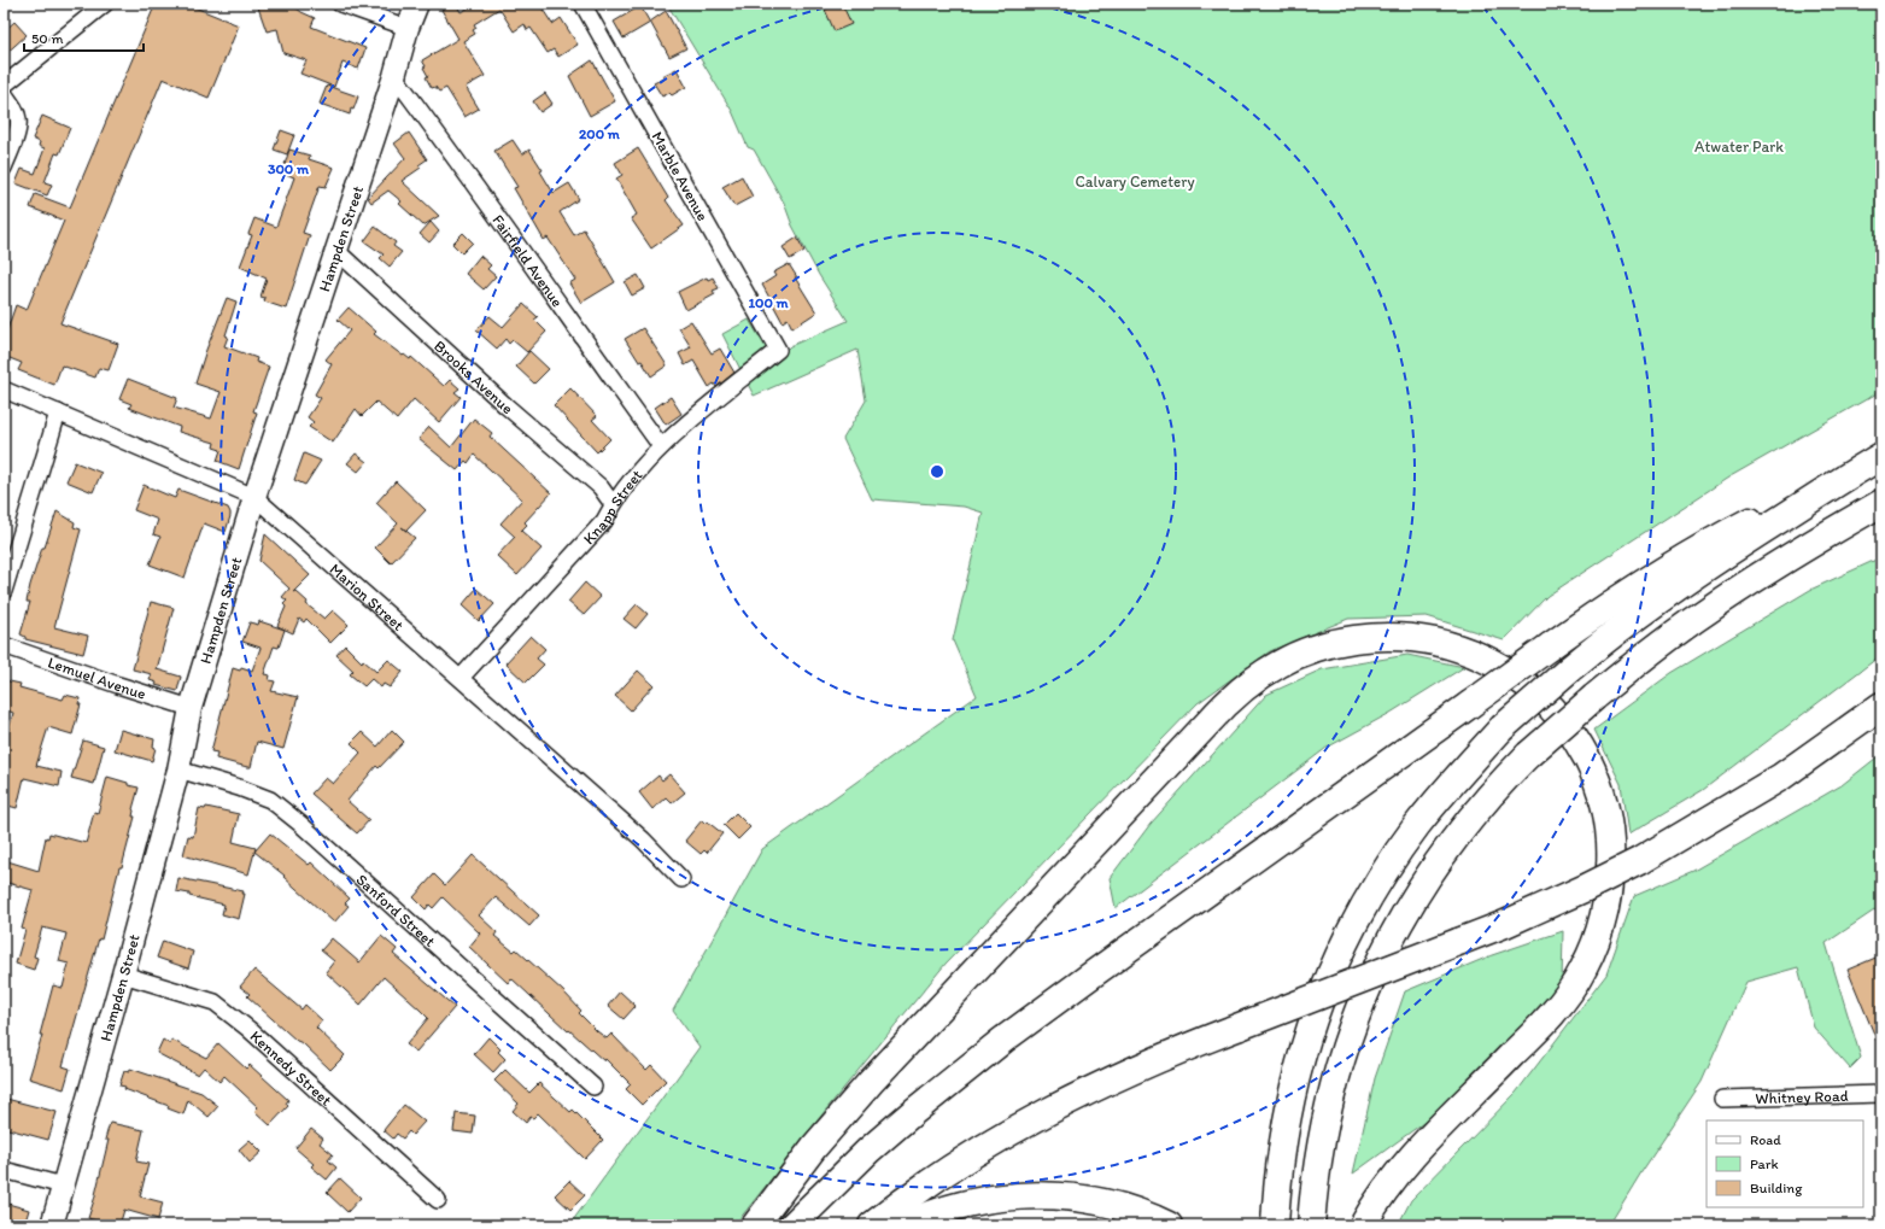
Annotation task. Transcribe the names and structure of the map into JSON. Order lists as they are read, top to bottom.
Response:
{
  "streets": {
    "main road": ["Hampden Street"],
    "street": [
      "Marble Avenue",
      "Fairfield Avenue",
      "Brooks Avenue",
      "Knapp Street",
      "Marion Street",
      "Lemuel Avenue",
      "Sanford Street",
      "Kennedy Street",
      "Whitney Road"
    ]
  },
  "crossings": [
    ["Marble Avenue", "Knapp Street"],
    ["Hampden Street", "Fairfield Avenue"],
    ["Hampden Street", "Brooks Avenue"],
    ["Hampden Street", "Marion Street"],
    ["Hampden Street", "Lemuel Avenue"],
    ["Hampden Street", "Sanford Street"],
    ["Hampden Street", "Kennedy Street"],
    ["Fairfield Avenue", "Knapp Street"],
    ["Brooks Avenue", "Knapp Street"],
    ["Knapp Street", "Marion Street"]
  ],
  "parks": ["Atwater Park", "Calvary Cemetery"],
  "legend": ["Road", "Park", "Building"],
  "scale_bar": "50 m",
  "rings": ["200 m", "300 m", "100 m"]
}
